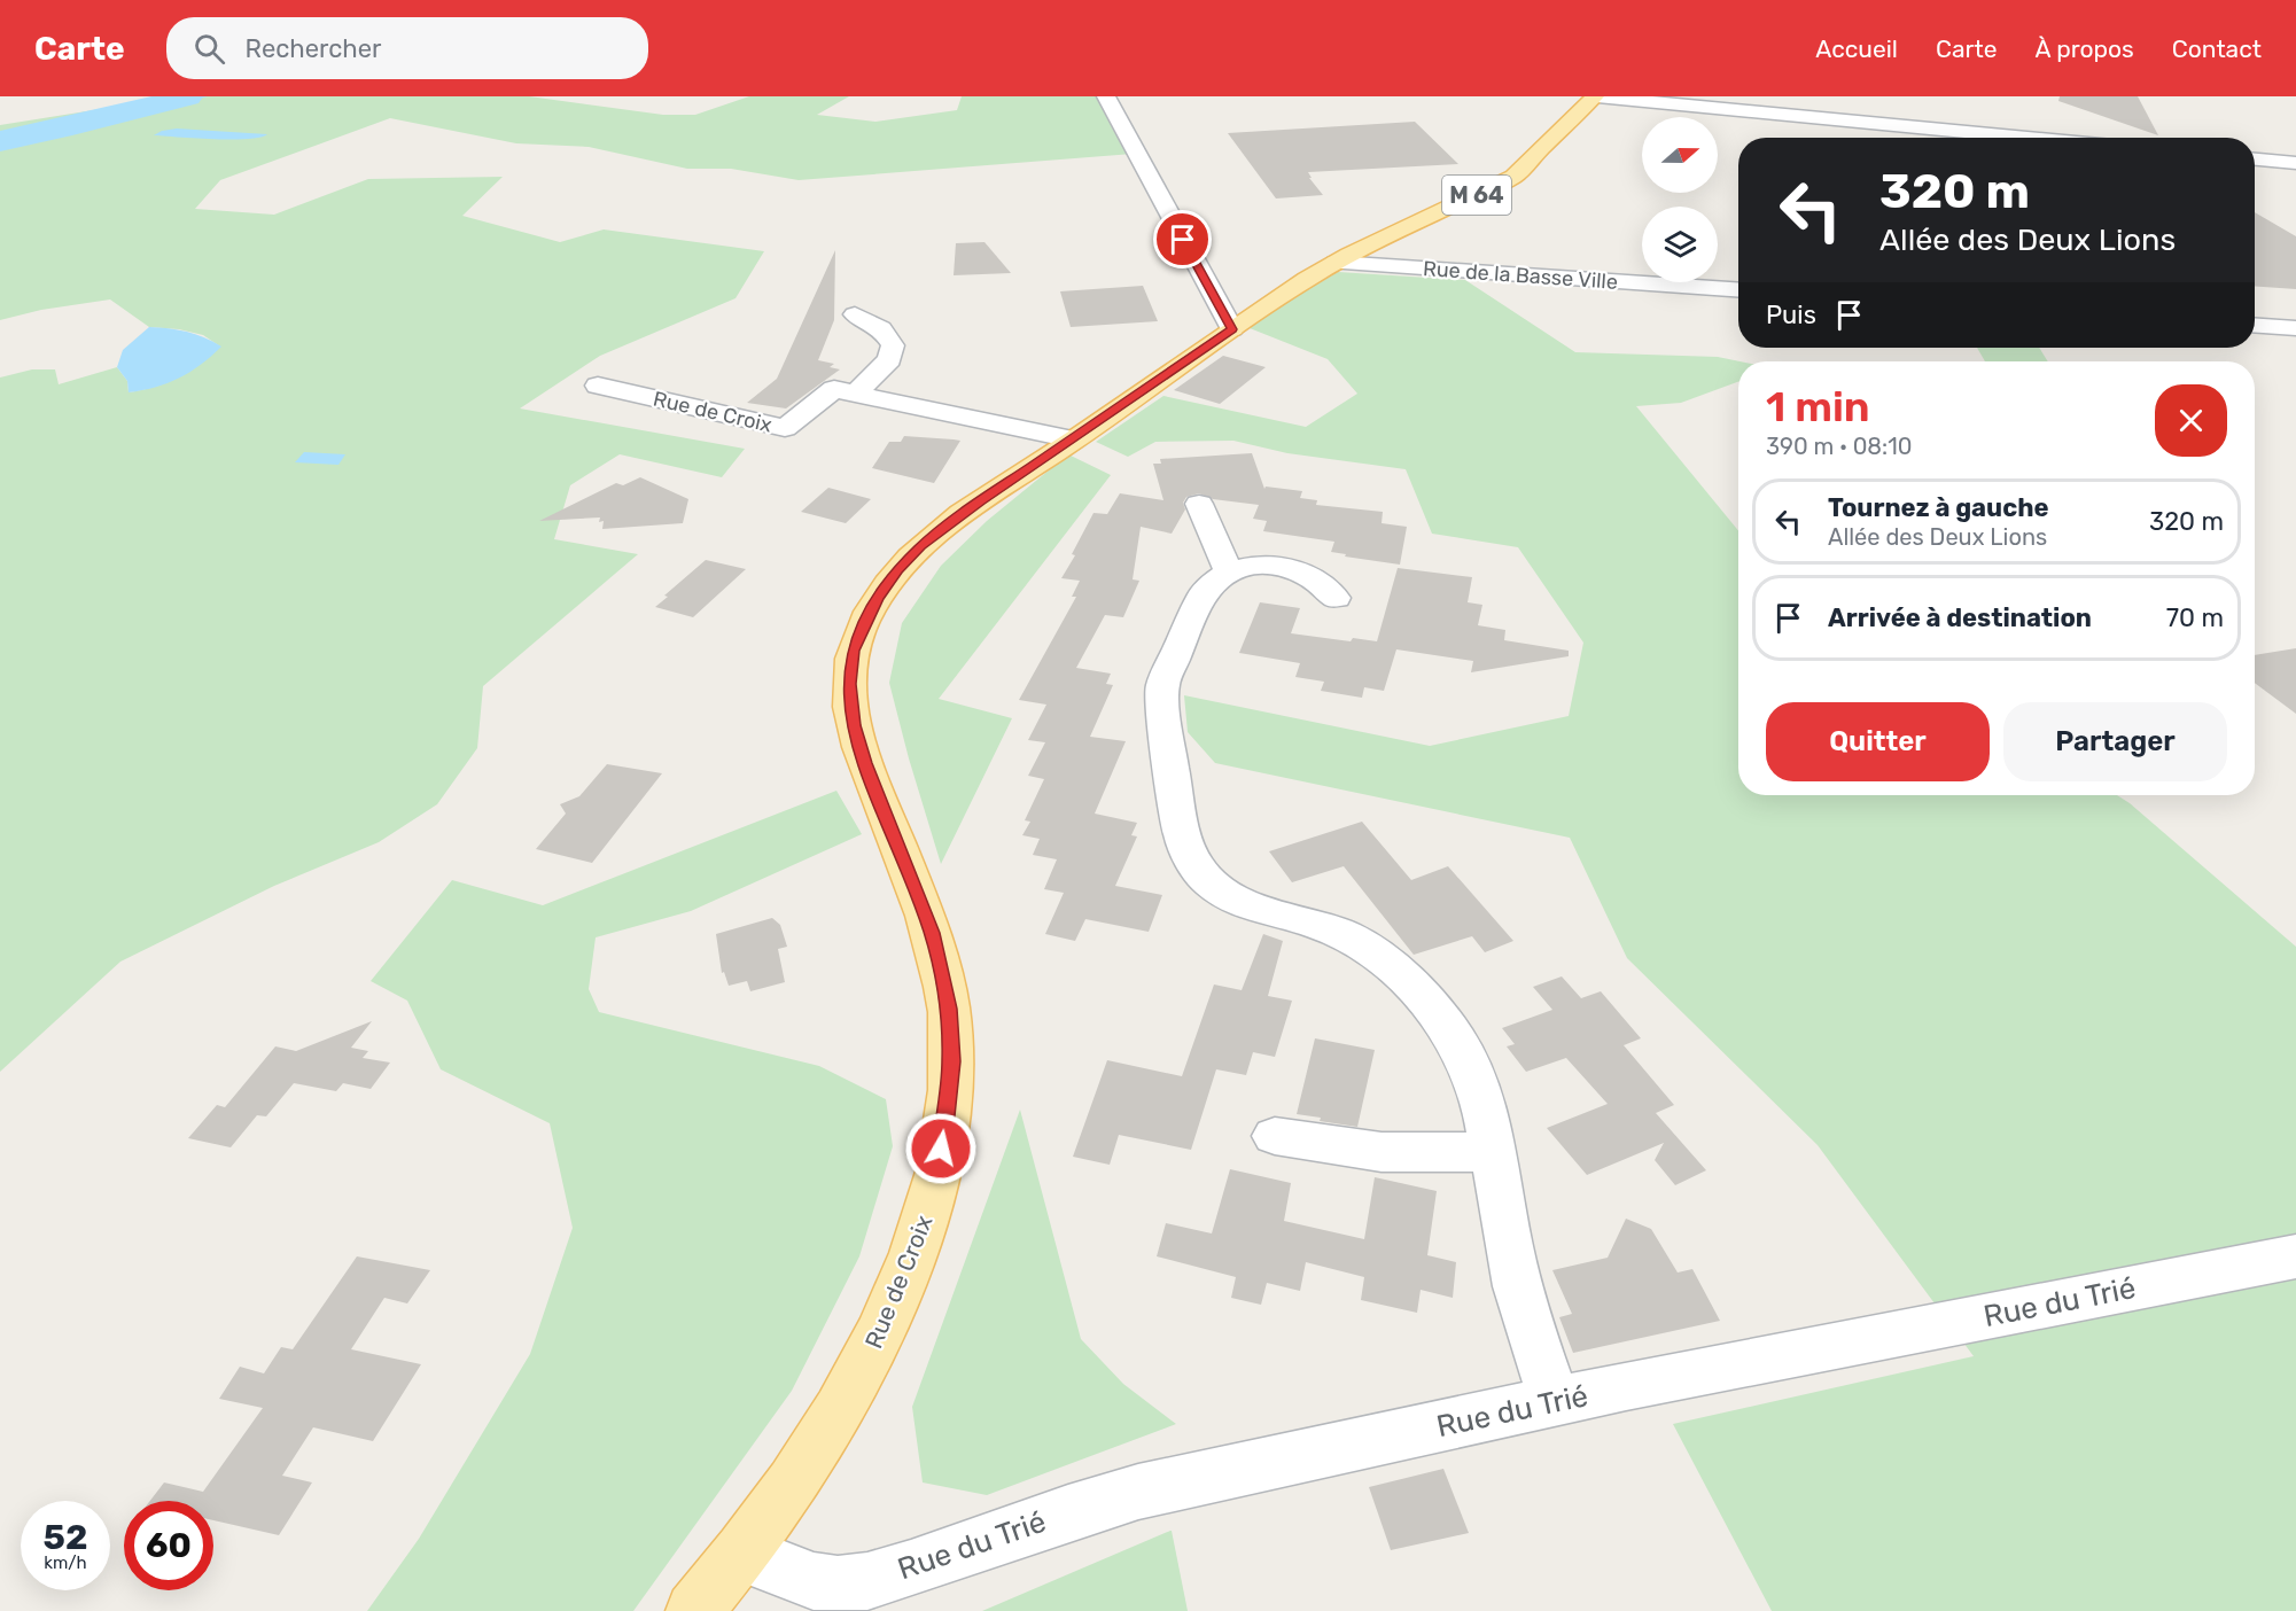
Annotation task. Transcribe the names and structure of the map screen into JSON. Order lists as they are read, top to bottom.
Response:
{
  "streets": {
    "main road": ["M 64", "Rue de Croix"],
    "street": ["Rue de la Basse Ville", "Rue du Trié"]
  },
  "crossings": [
    ["M 64", "Rue de la Basse Ville"],
    ["M 64", "Rue de Croix"],
    ["Rue de la Basse Ville", "Rue de Croix"],
    ["Rue de Croix", "Rue du Trié"]
  ],
  "north": "right",
  "page": {
    "header": "Carte",
    "search": "Rechercher",
    "nav": [
      "Accueil",
      "Carte",
      "À propos",
      "Contact"
    ],
    "turn": ["320 m", "Allée des Deux Lions"],
    "then": "Puis",
    "heading": ["1 min", "390 m · 08:10"],
    "list": [
      {
        "name": "Tournez à gauche",
        "note": "Allée des Deux Lions",
        "value": "320 m"
      },
      {
        "name": "Arrivée à destination",
        "value": "70 m"
      }
    ],
    "buttons": ["Quitter", "Partager"],
    "speed": "52 km/h",
    "limit": "60"
  }
}
